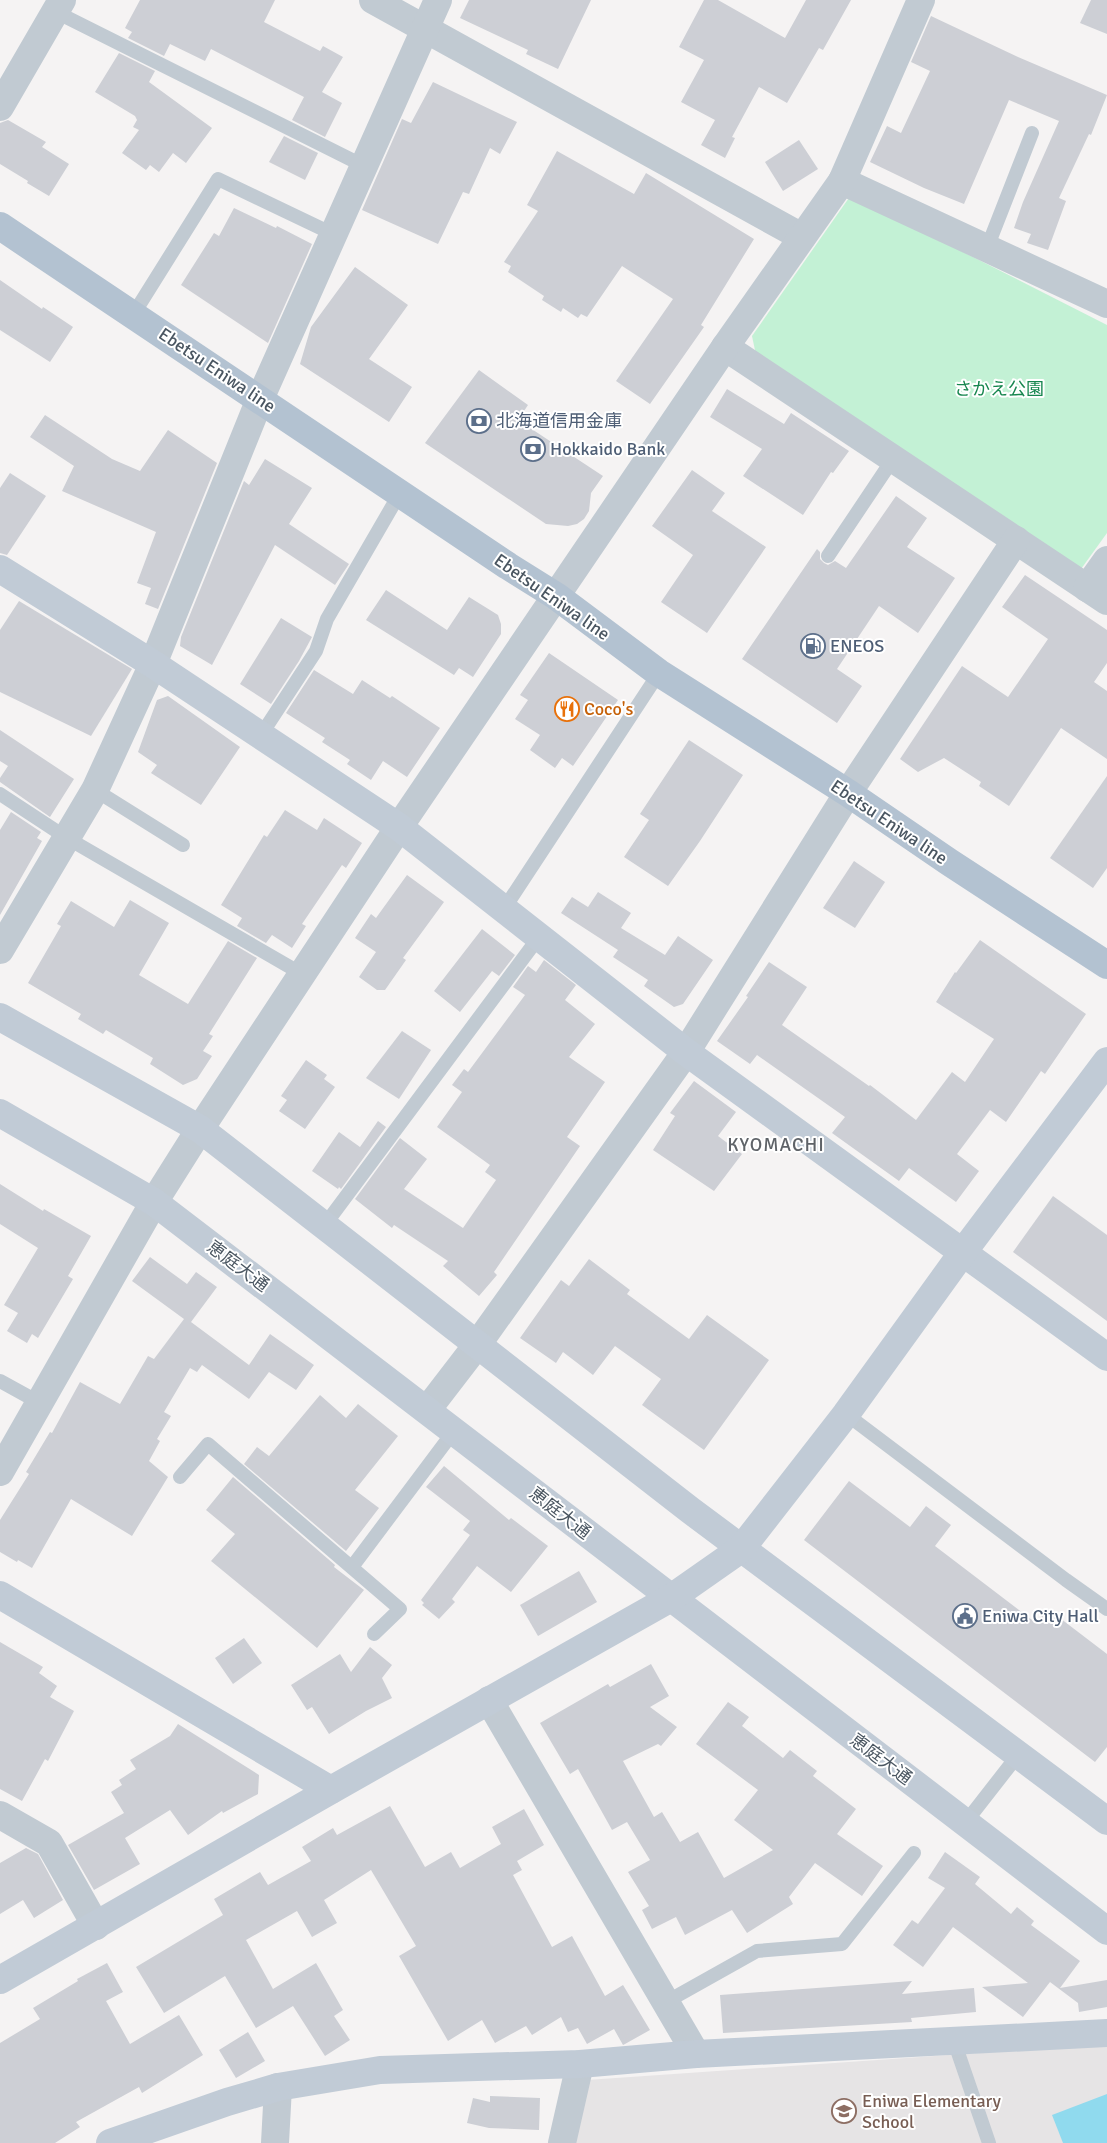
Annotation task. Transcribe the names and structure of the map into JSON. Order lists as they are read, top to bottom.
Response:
{
  "streets": {
    "main road": ["Ebetsu Eniwa line"],
    "street": ["恵庭大通"]
  },
  "districts": ["KYOMACHI"],
  "parks": ["さかえ公園"],
  "places": {
    "bank": ["北海道信用金庫", "Hokkaido Bank"],
    "fuel station": ["ENEOS"],
    "restaurant": ["Coco's"],
    "public building": ["Eniwa City Hall"],
    "school or university": ["Eniwa Elementary School"]
  }
}
